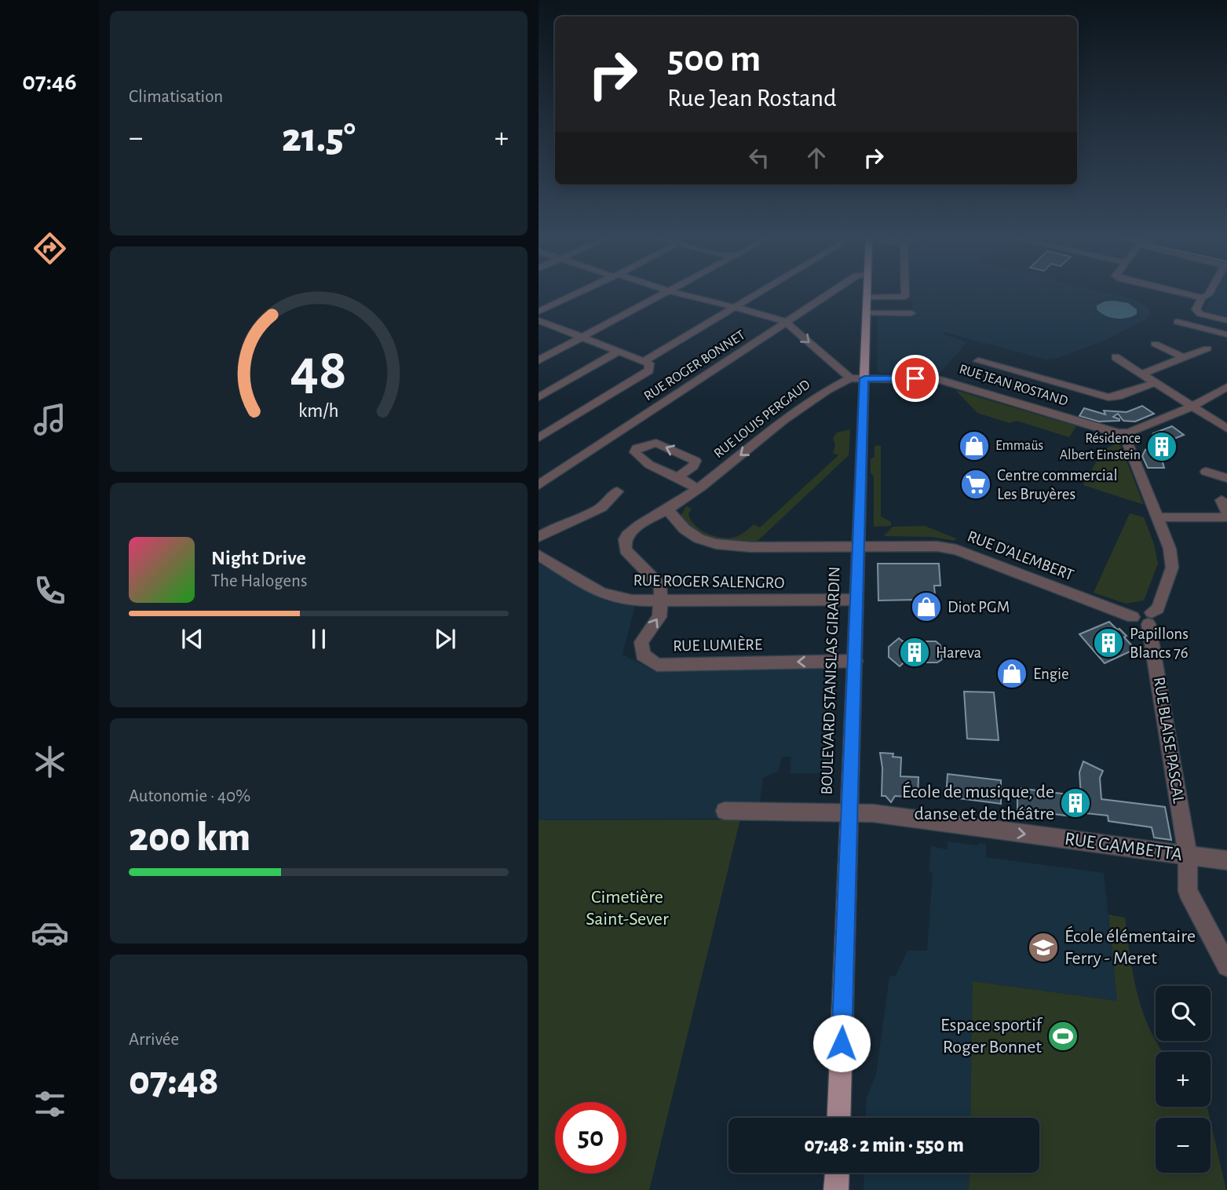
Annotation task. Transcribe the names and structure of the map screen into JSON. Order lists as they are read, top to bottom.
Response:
{
  "streets": {
    "main road": ["BOULEVARD STANISLAS GIRARDIN"],
    "street": [
      "RUE ROGER BONNET",
      "RUE JEAN ROSTAND",
      "RUE LOUIS PERGAUD",
      "RUE D'ALEMBERT",
      "RUE ROGER SALENGRO",
      "RUE LUMIÈRE",
      "RUE BLAISE PASCAL",
      "RUE GAMBETTA"
    ]
  },
  "crossings": [
    ["RUE JEAN ROSTAND", "RUE LOUIS PERGAUD"],
    ["RUE JEAN ROSTAND", "BOULEVARD STANISLAS GIRARDIN"],
    ["RUE LOUIS PERGAUD", "RUE D'ALEMBERT"],
    ["RUE LOUIS PERGAUD", "RUE ROGER SALENGRO"],
    ["RUE LOUIS PERGAUD", "RUE LUMIÈRE"],
    ["RUE LOUIS PERGAUD", "BOULEVARD STANISLAS GIRARDIN"],
    ["RUE D'ALEMBERT", "BOULEVARD STANISLAS GIRARDIN"],
    ["RUE D'ALEMBERT", "RUE BLAISE PASCAL"],
    ["RUE ROGER SALENGRO", "RUE LUMIÈRE"],
    ["RUE ROGER SALENGRO", "BOULEVARD STANISLAS GIRARDIN"],
    ["RUE LUMIÈRE", "BOULEVARD STANISLAS GIRARDIN"],
    ["BOULEVARD STANISLAS GIRARDIN", "RUE GAMBETTA"],
    ["RUE BLAISE PASCAL", "RUE GAMBETTA"]
  ],
  "one_way": ["RUE GAMBETTA"],
  "parks": ["Cimetière Saint-Sever"],
  "places": {
    "shop": ["Emmaüs", "Diot PGM", "Engie"],
    "building": [
      "Résidence Albert Einstein",
      "Papillons Blancs 76",
      "Hareva",
      "École de musique, de danse et de théâtre"
    ],
    "supermarket": ["Centre commercial Les Bruyères"],
    "school or university": ["École élémentaire Ferry - Meret"],
    "sports": ["Espace sportif Roger Bonnet"]
  },
  "page": {
    "tabs": "07:46",
    "tile": [
      "Climatisation",
      ["Autonomie · 40%", "200 km"],
      ["Arrivée", "07:48"]
    ],
    "turn": ["500 m", "Rue Jean Rostand"],
    "heat": ["−", "21.5°", "+"],
    "song": ["Night Drive", "The Halogens"],
    "map_buttons": ["+", "−"],
    "limit": "50",
    "trip": "07:48 · 2 min · 550 m",
    "gauge": ["48", "km/h"]
  }
}
